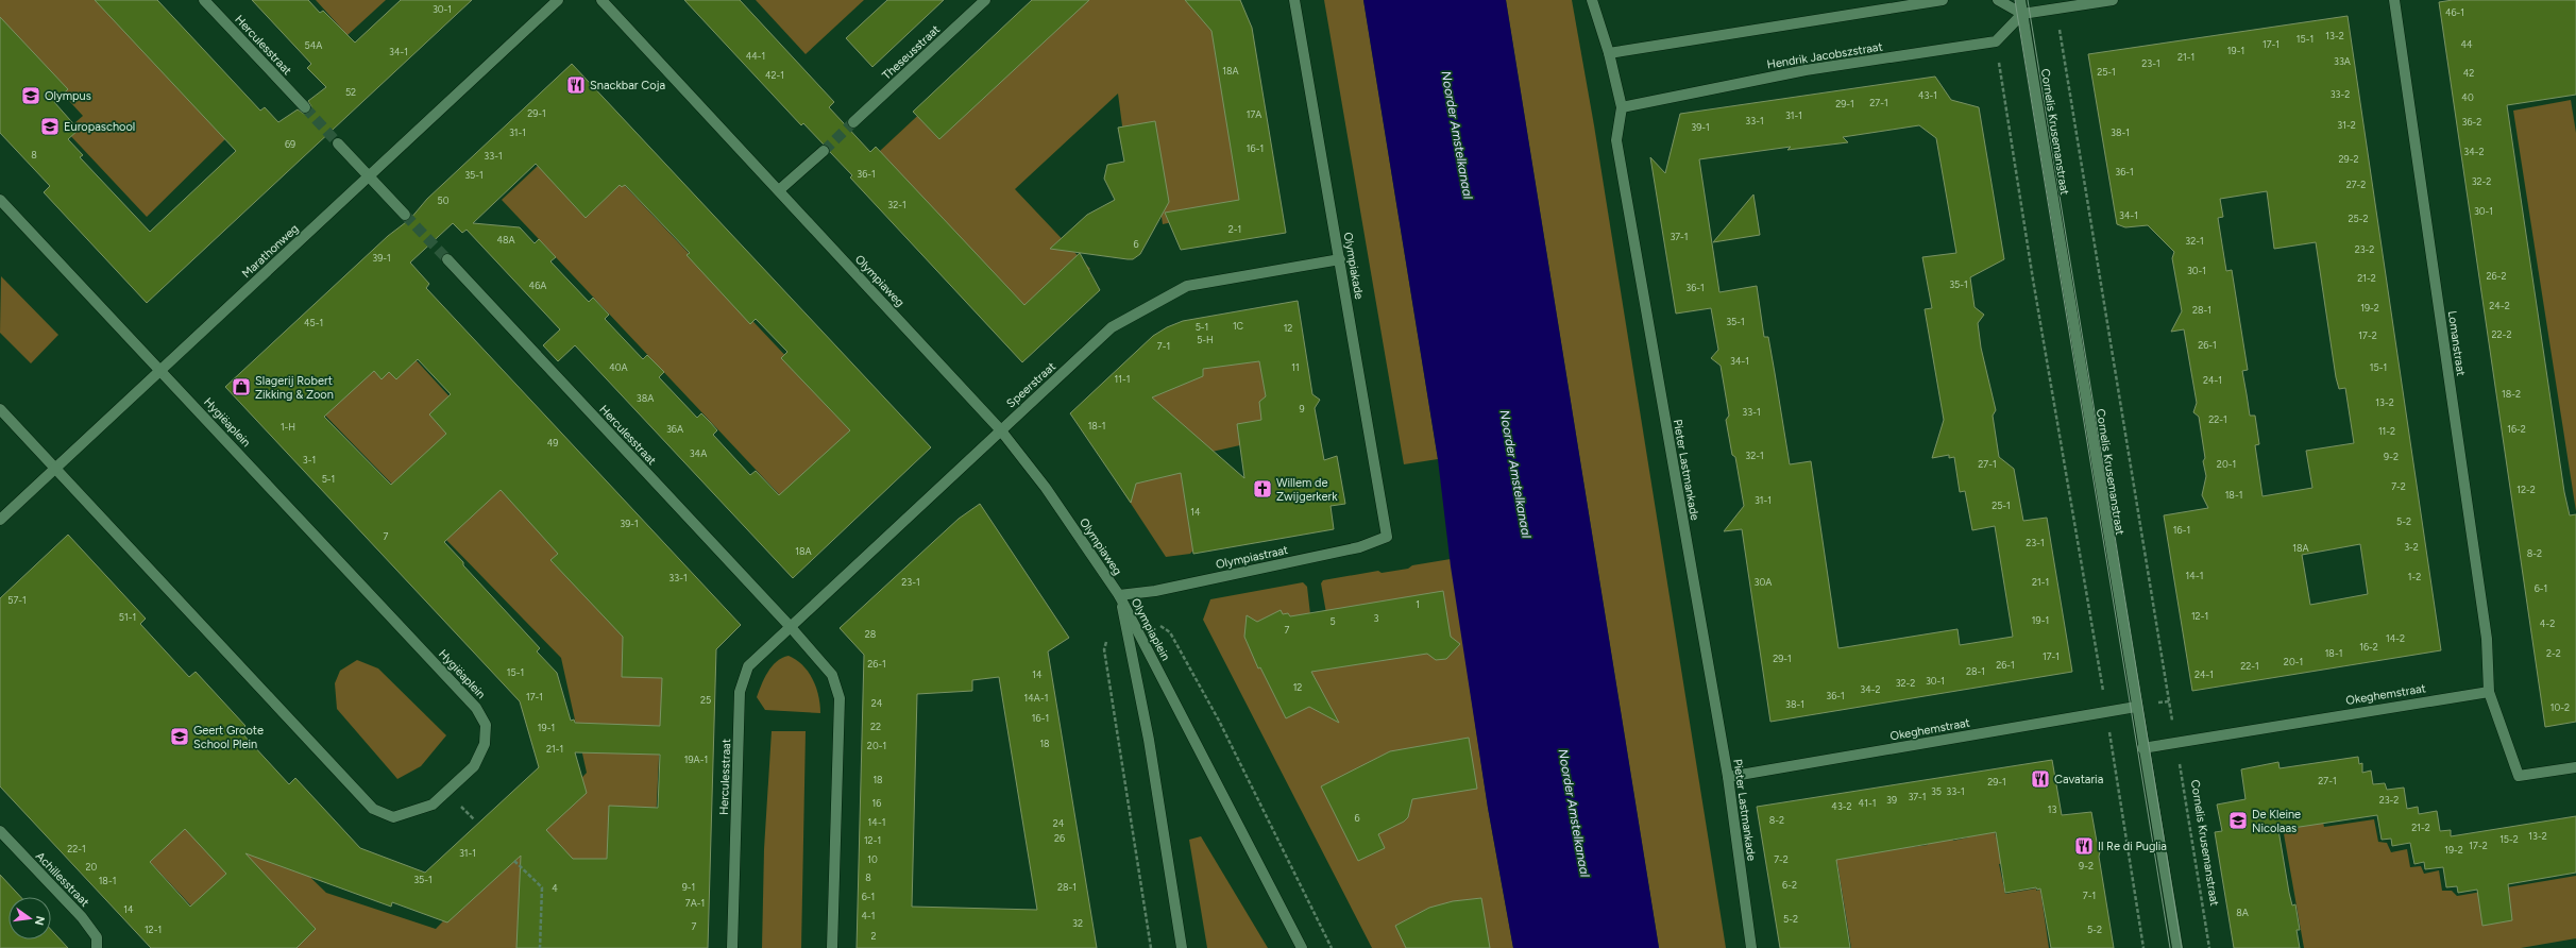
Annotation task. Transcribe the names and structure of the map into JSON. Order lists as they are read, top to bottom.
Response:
{
  "streets": {
    "street": [
      "Herculesstraat",
      "Theseusstraat",
      "Hendrik Jacobszstraat",
      "Cornelis Krusemanstraat",
      "Marathonweg",
      "Olympiakade",
      "Olympiaweg",
      "Lomanstraat",
      "Speerstraat",
      "Hygiëaplein",
      "Pieter Lastmankade",
      "Olympiastraat",
      "Olympiaplein",
      "Okeghemstraat",
      "Achillesstraat"
    ]
  },
  "crossings": [
    ["Herculesstraat", "Speerstraat"],
    ["Hendrik Jacobszstraat", "Pieter Lastmankade"],
    ["Cornelis Krusemanstraat", "Okeghemstraat"],
    ["Marathonweg", "Hygiëaplein"],
    ["Olympiakade", "Speerstraat"],
    ["Olympiakade", "Olympiastraat"],
    ["Olympiaweg", "Speerstraat"],
    ["Olympiaweg", "Olympiastraat"],
    ["Olympiaweg", "Olympiaplein"],
    ["Lomanstraat", "Okeghemstraat"],
    ["Pieter Lastmankade", "Okeghemstraat"],
    ["Olympiastraat", "Olympiaplein"]
  ],
  "water": ["Noorder Amstelkanaal"],
  "places": {
    "restaurant": ["Snackbar Coja", "Cavataria", "Il Re di Puglia"],
    "school or university": [
      "Olympus",
      "Europaschool",
      "Geert Groote School Plein",
      "De Kleine Nicolaas"
    ],
    "shop": ["Slagerij Robert Zikking & Zoon"],
    "church": ["Willem de Zwijgerkerk"]
  },
  "house_numbers": [
    "30-1",
    "46-1",
    "13-2",
    "15-1",
    "17-1",
    "44",
    "54A",
    "19-1",
    "34-1",
    "44-1",
    "21-1",
    "33A",
    "23-1",
    "18A",
    "25-1",
    "42",
    "42-1",
    "52",
    "33-2",
    "43-1",
    "40",
    "27-1",
    "29-1",
    "29-1",
    "17A",
    "31-1",
    "33-1",
    "36-2",
    "31-2",
    "39-1",
    "31-1",
    "38-1",
    "69",
    "16-1",
    "34-2",
    "8",
    "33-1",
    "29-2",
    "36-1",
    "36-1",
    "35-1",
    "32-2",
    "27-2",
    "50",
    "32-1",
    "30-1",
    "34-1",
    "25-2",
    "2-1",
    "37-1",
    "48A",
    "32-1",
    "6",
    "23-2",
    "39-1",
    "30-1",
    "26-2",
    "21-2",
    "35-1",
    "46A",
    "36-1",
    "24-2",
    "19-2",
    "28-1",
    "35-1",
    "45-1",
    "1C",
    "5-1",
    "12",
    "22-2",
    "17-2",
    "5-H",
    "26-1",
    "7-1",
    "34-1",
    "40A",
    "11",
    "15-1",
    "11-1",
    "24-1",
    "18-2",
    "38A",
    "13-2",
    "9",
    "33-1",
    "22-1",
    "18-1",
    "1-H",
    "36A",
    "16-2",
    "11-2",
    "49",
    "34A",
    "32-1",
    "9-2",
    "3-1",
    "27-1",
    "20-1",
    "5-1",
    "7-2",
    "12-2",
    "18-1",
    "31-1",
    "25-1",
    "14",
    "5-2",
    "39-1",
    "16-1",
    "7",
    "23-1",
    "3-2",
    "18A",
    "18A",
    "8-2",
    "14-1",
    "1-2",
    "33-1",
    "23-1",
    "30A",
    "21-1",
    "6-1",
    "57-1",
    "1",
    "12-1",
    "51-1",
    "3",
    "19-1",
    "5",
    "4-2",
    "7",
    "28",
    "14-2",
    "16-2",
    "18-1",
    "2-2",
    "17-1",
    "29-1",
    "20-1",
    "26-1",
    "26-1",
    "22-1",
    "28-1",
    "15-1",
    "14",
    "24-1",
    "30-1",
    "32-2",
    "12",
    "34-2",
    "36-1",
    "17-1",
    "14A-1",
    "25",
    "24",
    "38-1",
    "10-2",
    "16-1",
    "22",
    "19-1",
    "18",
    "20-1",
    "21-1",
    "19A-1",
    "18",
    "27-1",
    "29-1",
    "35",
    "33-1",
    "37-1",
    "39",
    "23-2",
    "16",
    "41-1",
    "43-2",
    "13",
    "6",
    "8-2",
    "14-1",
    "24",
    "21-2",
    "13-2",
    "26",
    "15-2",
    "12-1",
    "17-2",
    "22-1",
    "19-2",
    "31-1",
    "10",
    "7-2",
    "9-2",
    "20",
    "8",
    "35-1",
    "18-1",
    "6-2",
    "9-1",
    "28-1",
    "4",
    "7-1",
    "6-1",
    "7A-1",
    "14",
    "8A",
    "4-1",
    "5-2",
    "32",
    "7",
    "12-1",
    "5-2",
    "2"
  ],
  "north": "right"
}
